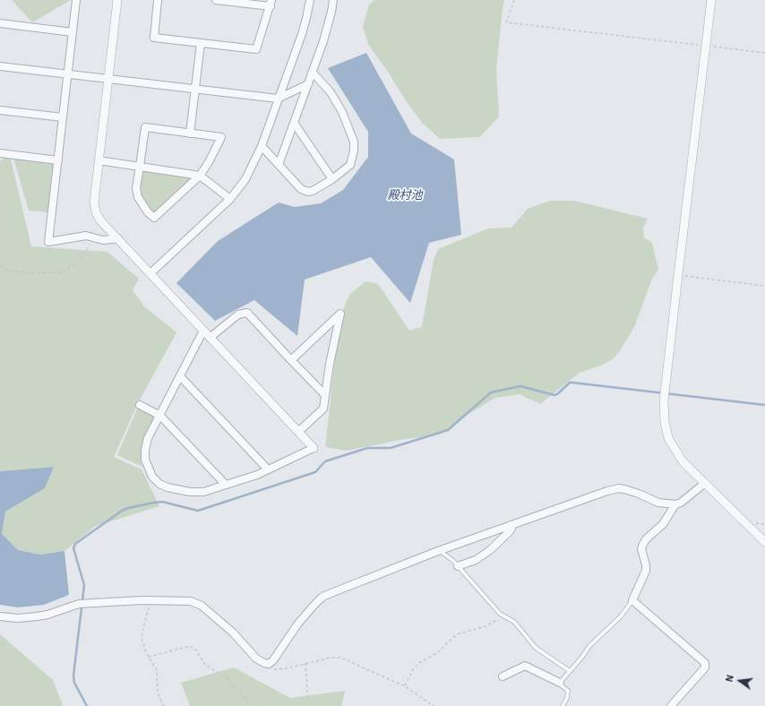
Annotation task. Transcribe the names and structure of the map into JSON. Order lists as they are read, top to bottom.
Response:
{
  "water": ["殿村池"],
  "north": "left"
}
